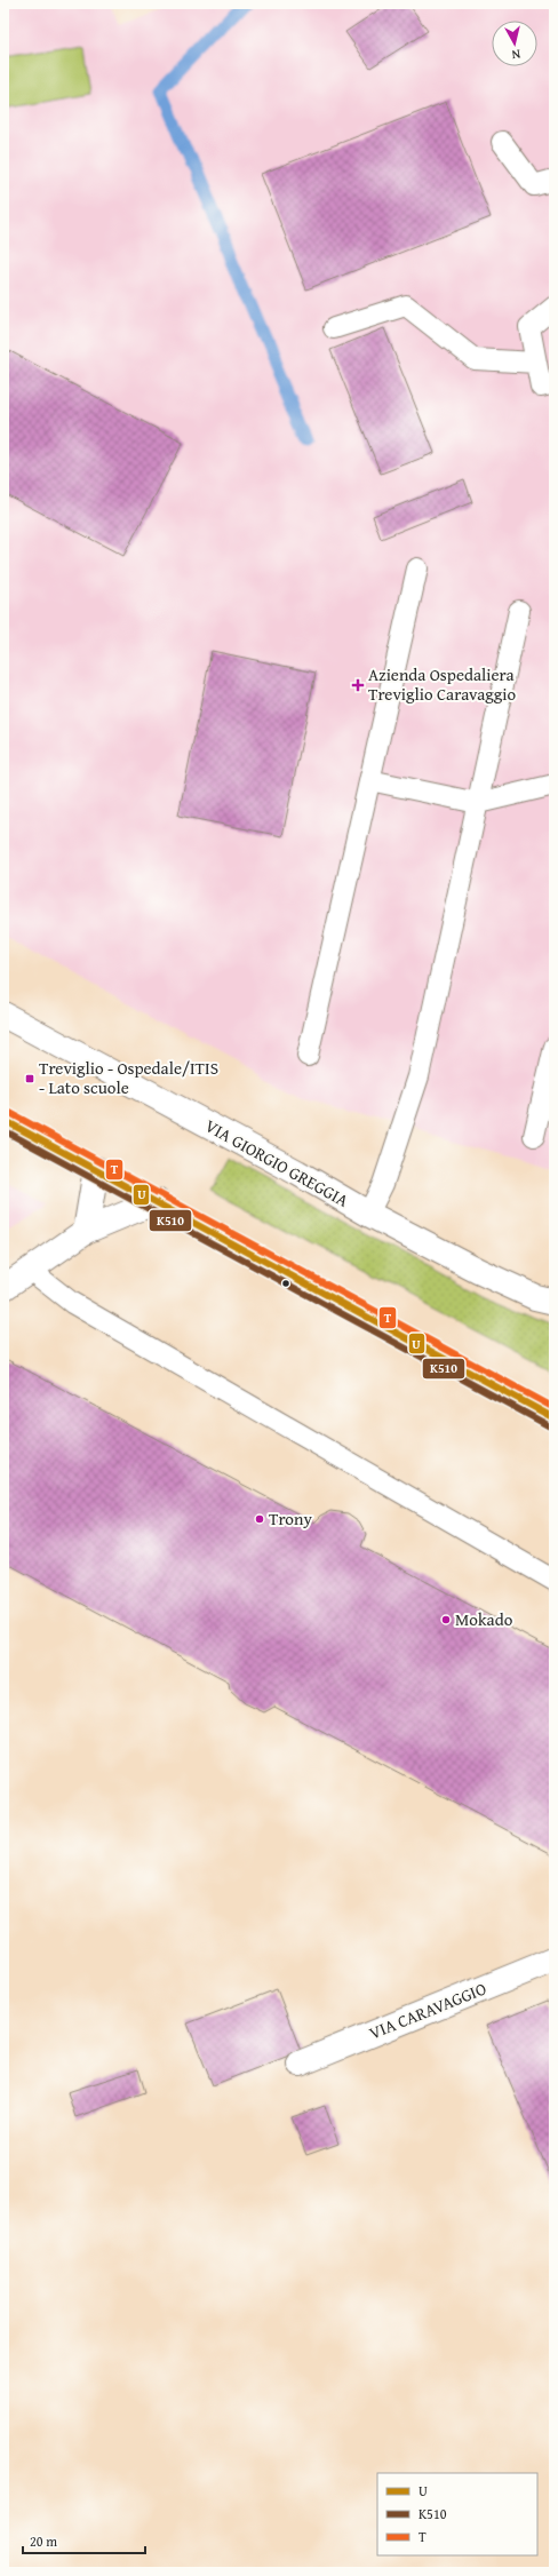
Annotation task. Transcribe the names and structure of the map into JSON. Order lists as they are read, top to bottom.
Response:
{
  "streets": {
    "street": ["VIA GIORGIO GREGGIA", "VIA CARAVAGGIO"]
  },
  "places": {
    "health": ["Azienda Ospedaliera Treviglio Caravaggio"],
    "transit": ["Treviglio - Ospedale/ITIS - Lato scuole"],
    "other": ["Trony", "Mokado"]
  },
  "lines": ["transit line T", "transit line U", "transit line K510"],
  "legend": ["U", "K510", "T"],
  "scale_bar": "20 m",
  "north": "bottom"
}
